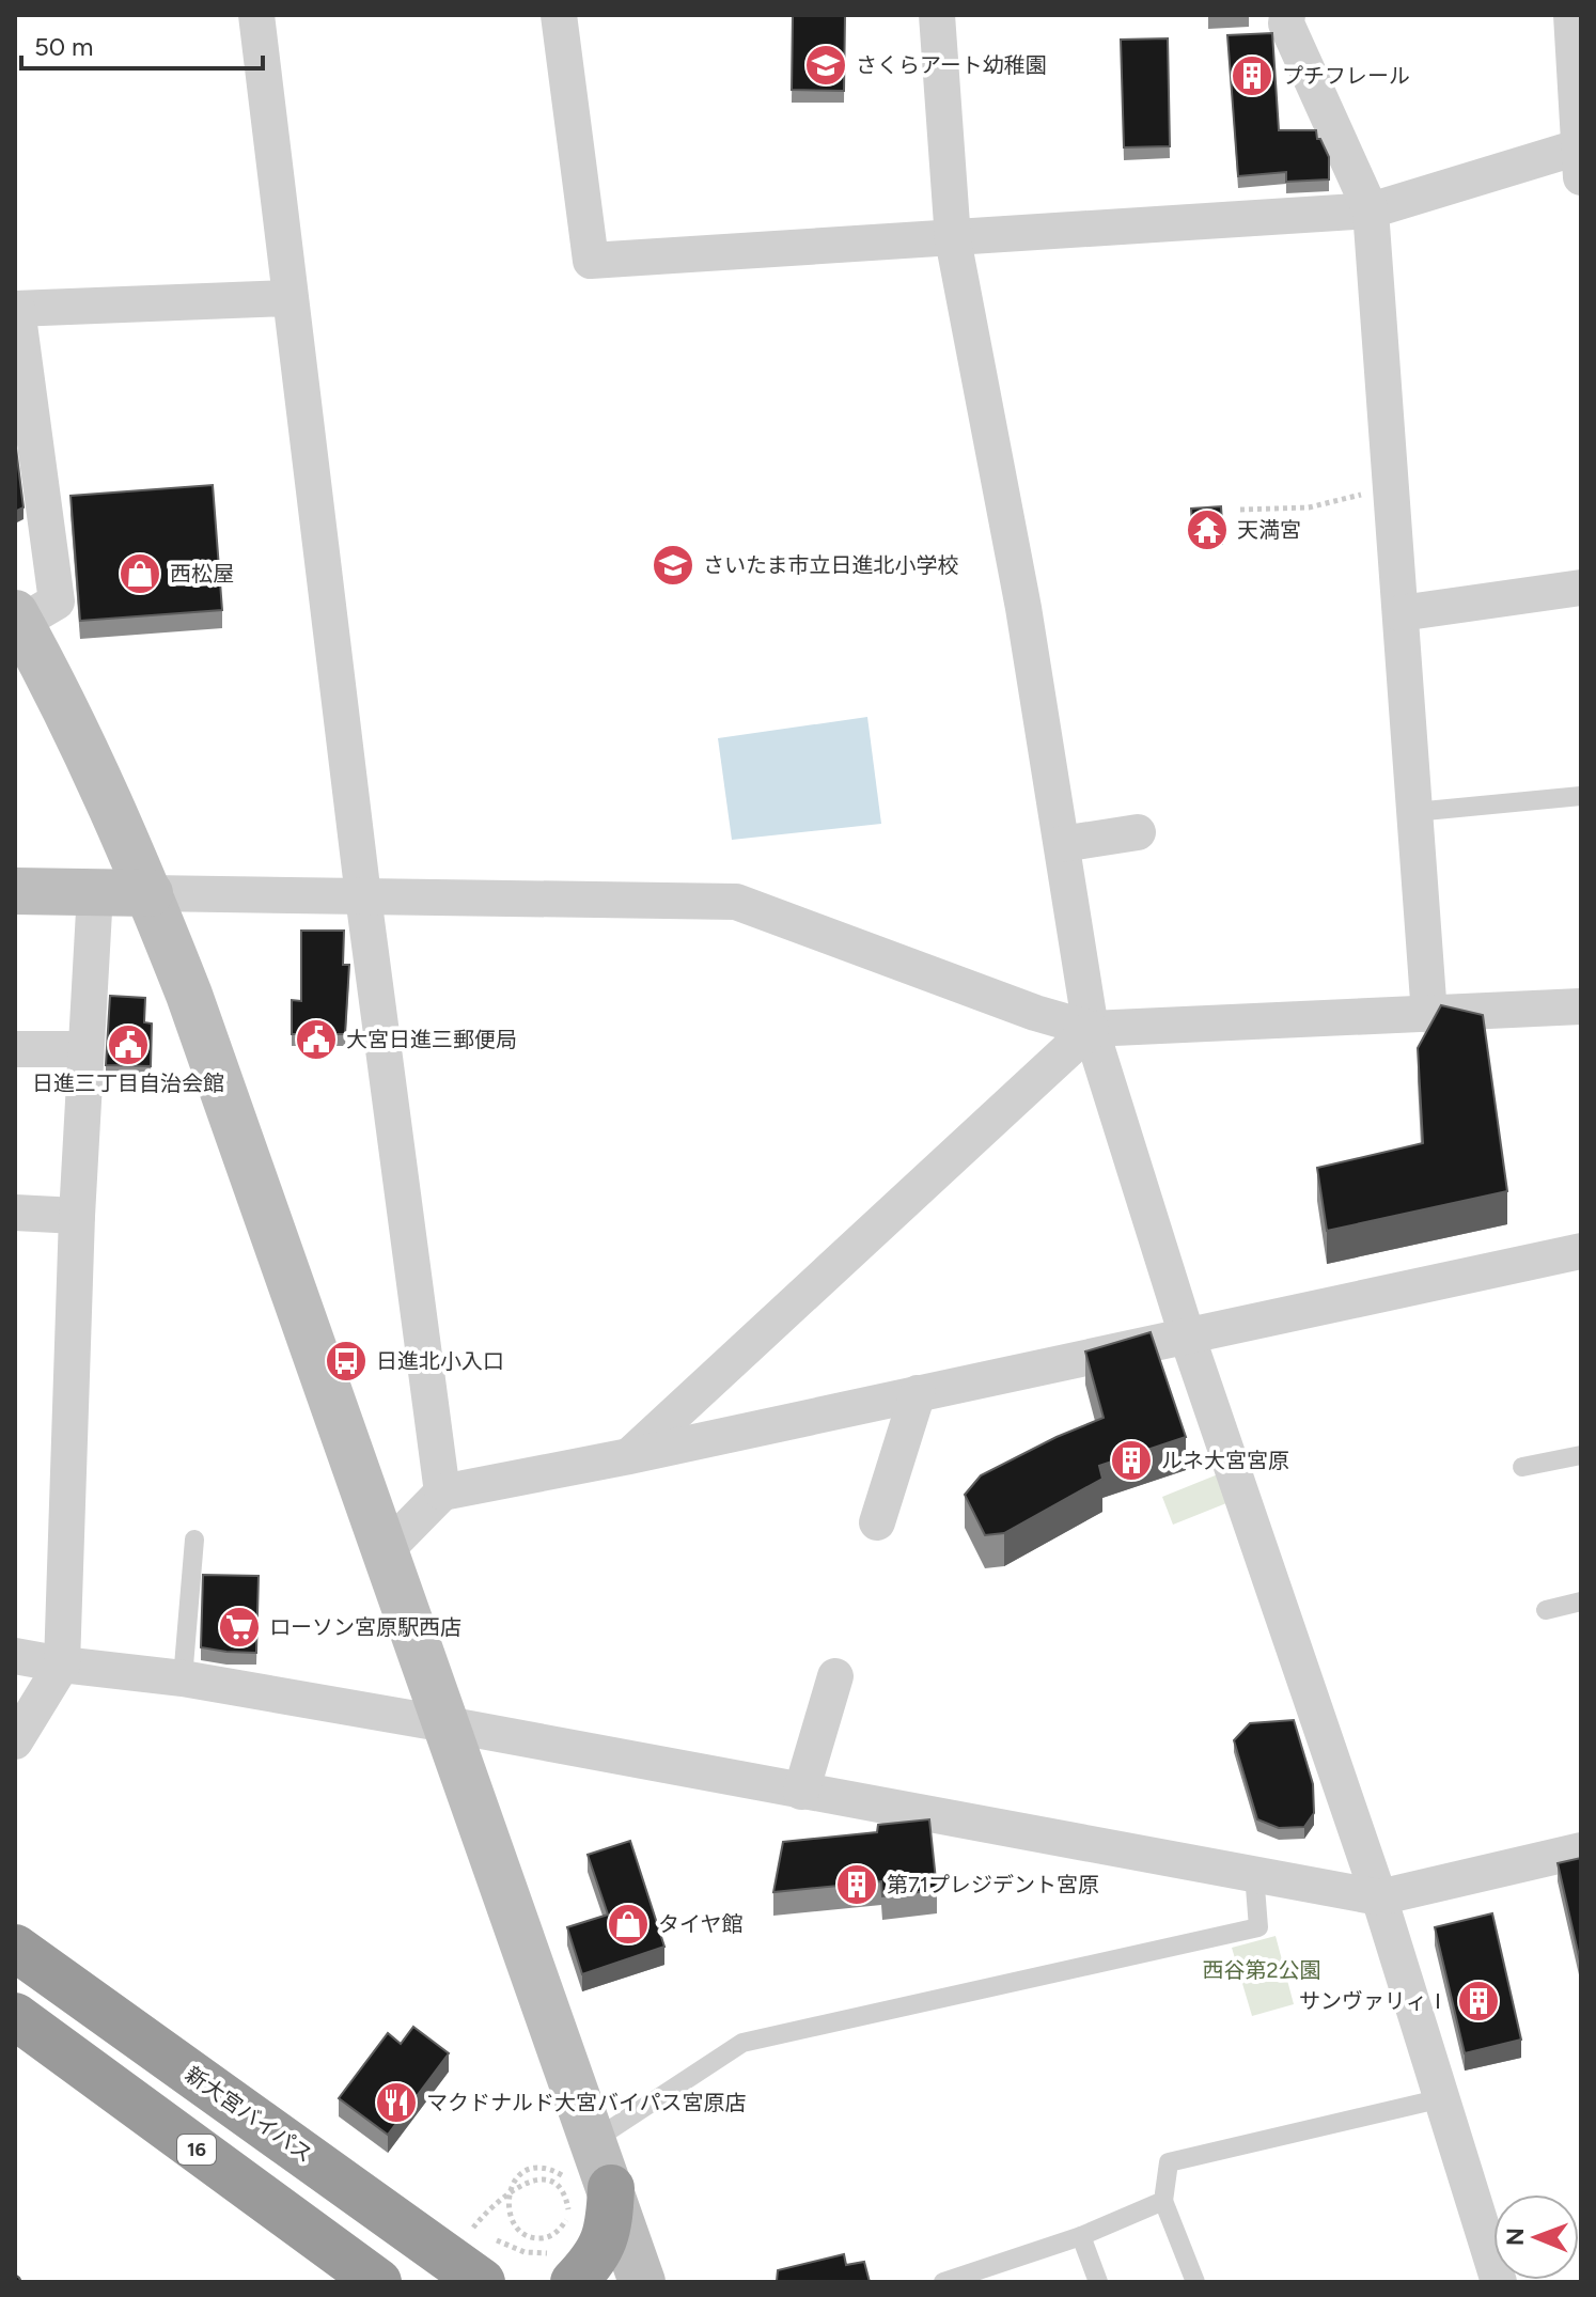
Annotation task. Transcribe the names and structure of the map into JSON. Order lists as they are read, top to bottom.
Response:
{
  "streets": {
    "highway": ["新大宮バイパス", "16"]
  },
  "parks": ["西谷第2公園"],
  "places": {
    "school or university": ["さくらアート幼稚園", "さいたま市立日進北小学校"],
    "building": [
      "プチフレール",
      "ルネ大宮宮原",
      "第71プレジデント宮原",
      "サンヴァリィⅠ"
    ],
    "temple": ["天満宮"],
    "shop": ["西松屋", "タイヤ館"],
    "public building": ["大宮日進三郵便局", "日進三丁目自治会館"],
    "bus stop": ["日進北小入口"],
    "supermarket": ["ローソン宮原駅西店"],
    "restaurant": ["マクドナルド大宮バイパス宮原店"]
  },
  "scale_bar": "50 m",
  "north": "left"
}
